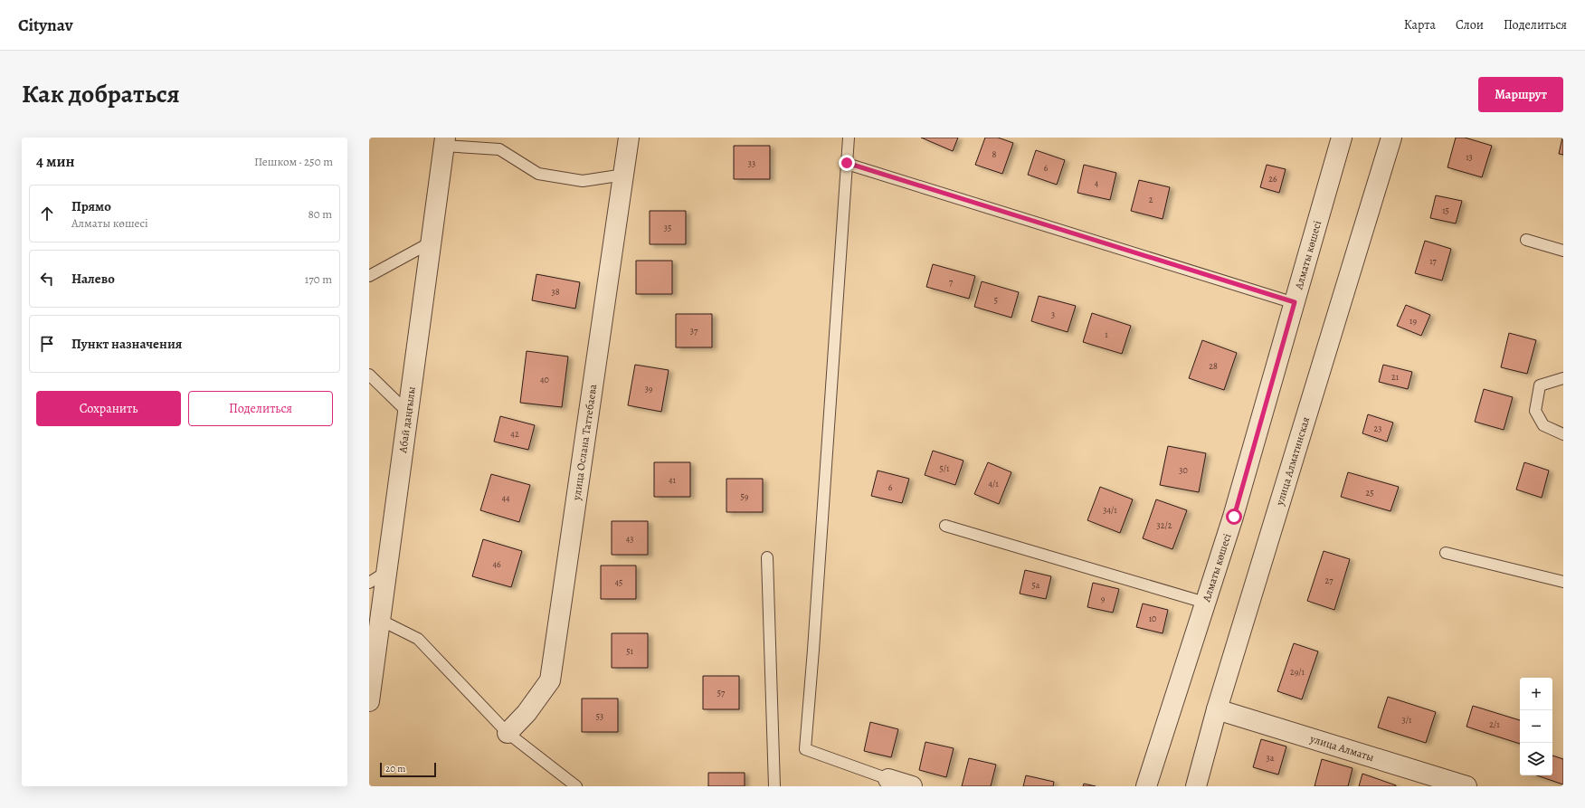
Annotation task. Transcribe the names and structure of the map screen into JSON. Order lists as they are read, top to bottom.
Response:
{
  "streets": {
    "street": [
      "Алматы көшесі",
      "Абай даңғылы",
      "улица Ослана Таттебаева",
      "улица Алматинская",
      "улица Алматы"
    ]
  },
  "crossings": [
    ["улица Алматинская", "улица Алматы"]
  ],
  "house_numbers": [
    "8",
    "13",
    "33",
    "6",
    "26",
    "4",
    "2",
    "15",
    "35",
    "17",
    "7",
    "38",
    "5",
    "3",
    "19",
    "37",
    "1",
    "28",
    "21",
    "40",
    "39",
    "23",
    "42",
    "5/1",
    "30",
    "41",
    "4/1",
    "6",
    "25",
    "59",
    "44",
    "34/1",
    "32/2",
    "43",
    "46",
    "27",
    "45",
    "5а",
    "9",
    "10",
    "51",
    "29/1",
    "57",
    "53",
    "3/1",
    "2/1",
    "3а"
  ],
  "scale_bar": "20 m",
  "page": {
    "header": "Citynav",
    "nav": ["Карта", "Слои", "Поделиться"],
    "title": "Как добраться",
    "buttons": [
      "Маршрут",
      ["Сохранить", "Поделиться"]
    ],
    "heading": ["4 мин", "Пешком · 250 m"],
    "list": [
      ["Прямо", "Алматы көшесі", "80 m"],
      ["Налево", "170 m"],
      "Пункт назначения"
    ],
    "map_buttons": ["+", "−"],
    "scale": "20 m"
  }
}
